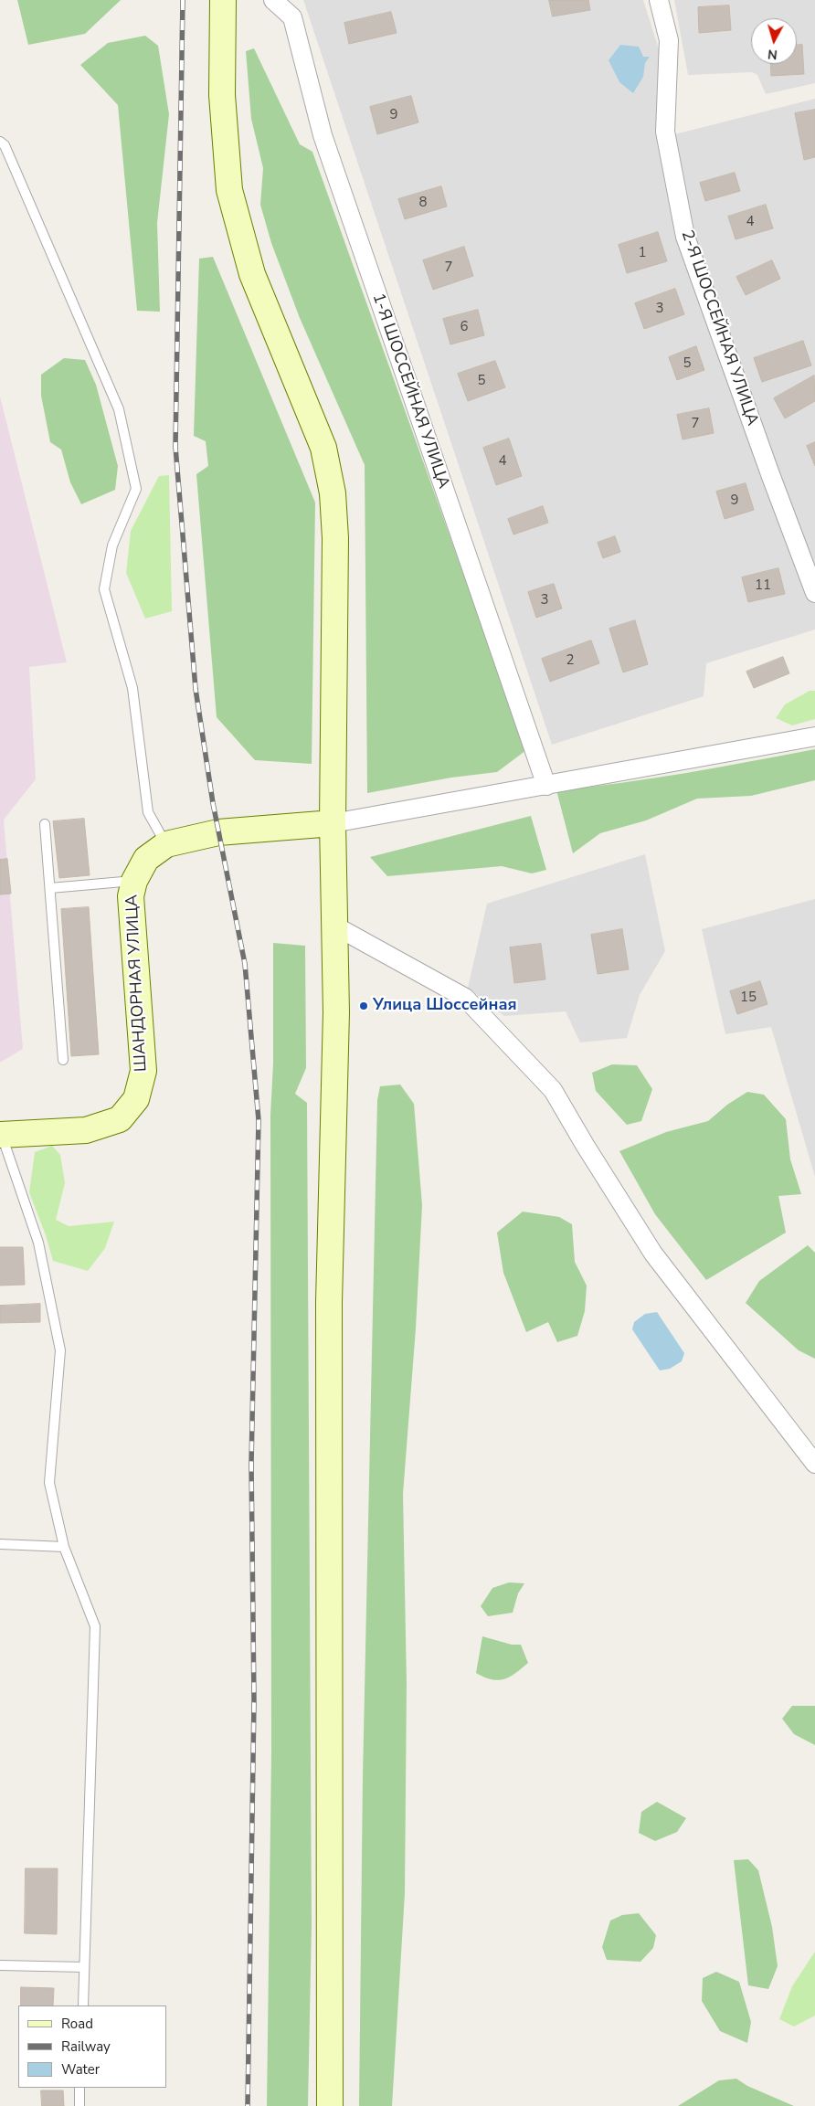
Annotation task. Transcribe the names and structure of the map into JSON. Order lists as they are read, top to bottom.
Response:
{
  "streets": {
    "main road": ["ШАНДОРНАЯ УЛИЦА"],
    "street": ["2-Я ШОССЕЙНАЯ УЛИЦА", "1-Я ШОССЕЙНАЯ УЛИЦА"]
  },
  "places": ["Улица Шоссейная"],
  "house_numbers": [
    "9",
    "8",
    "4",
    "1",
    "7",
    "3",
    "6",
    "5",
    "5",
    "7",
    "4",
    "9",
    "11",
    "3",
    "2",
    "15"
  ],
  "legend": ["Road", "Railway", "Water"],
  "north": "bottom"
}
